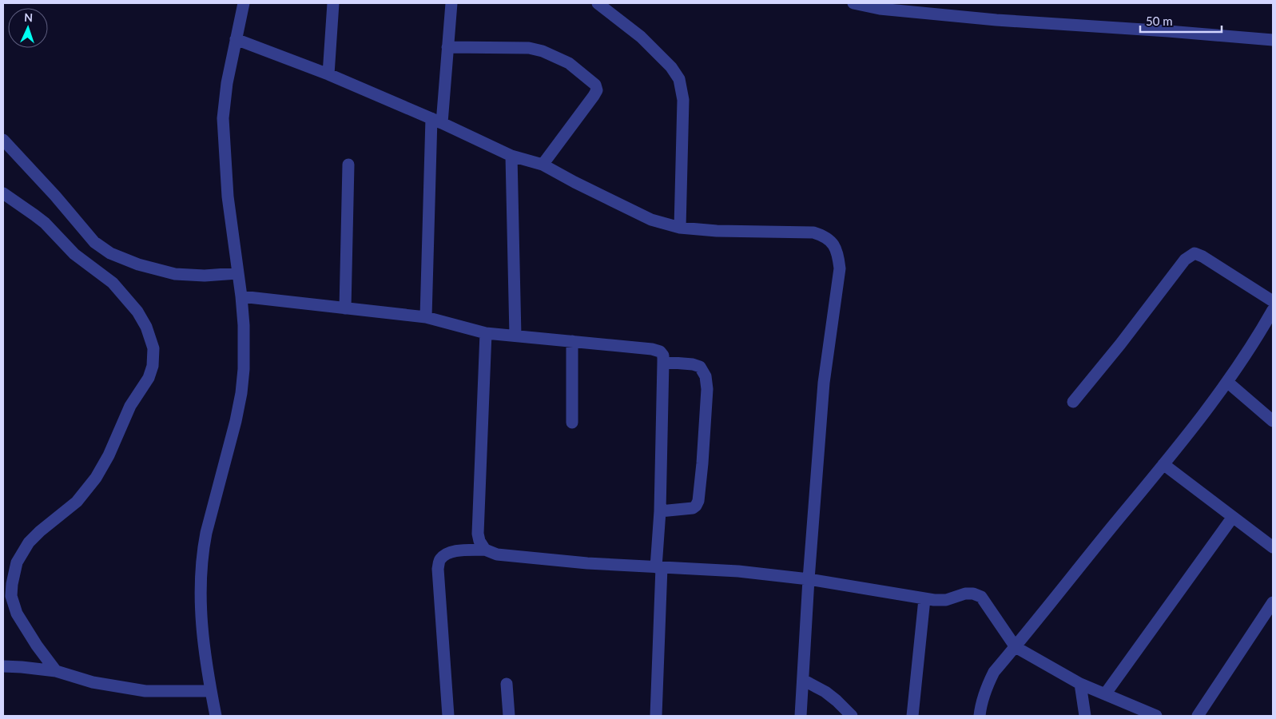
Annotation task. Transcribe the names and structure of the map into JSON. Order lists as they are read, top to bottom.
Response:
{
  "scale_bar": "50 m",
  "north": "top"
}
